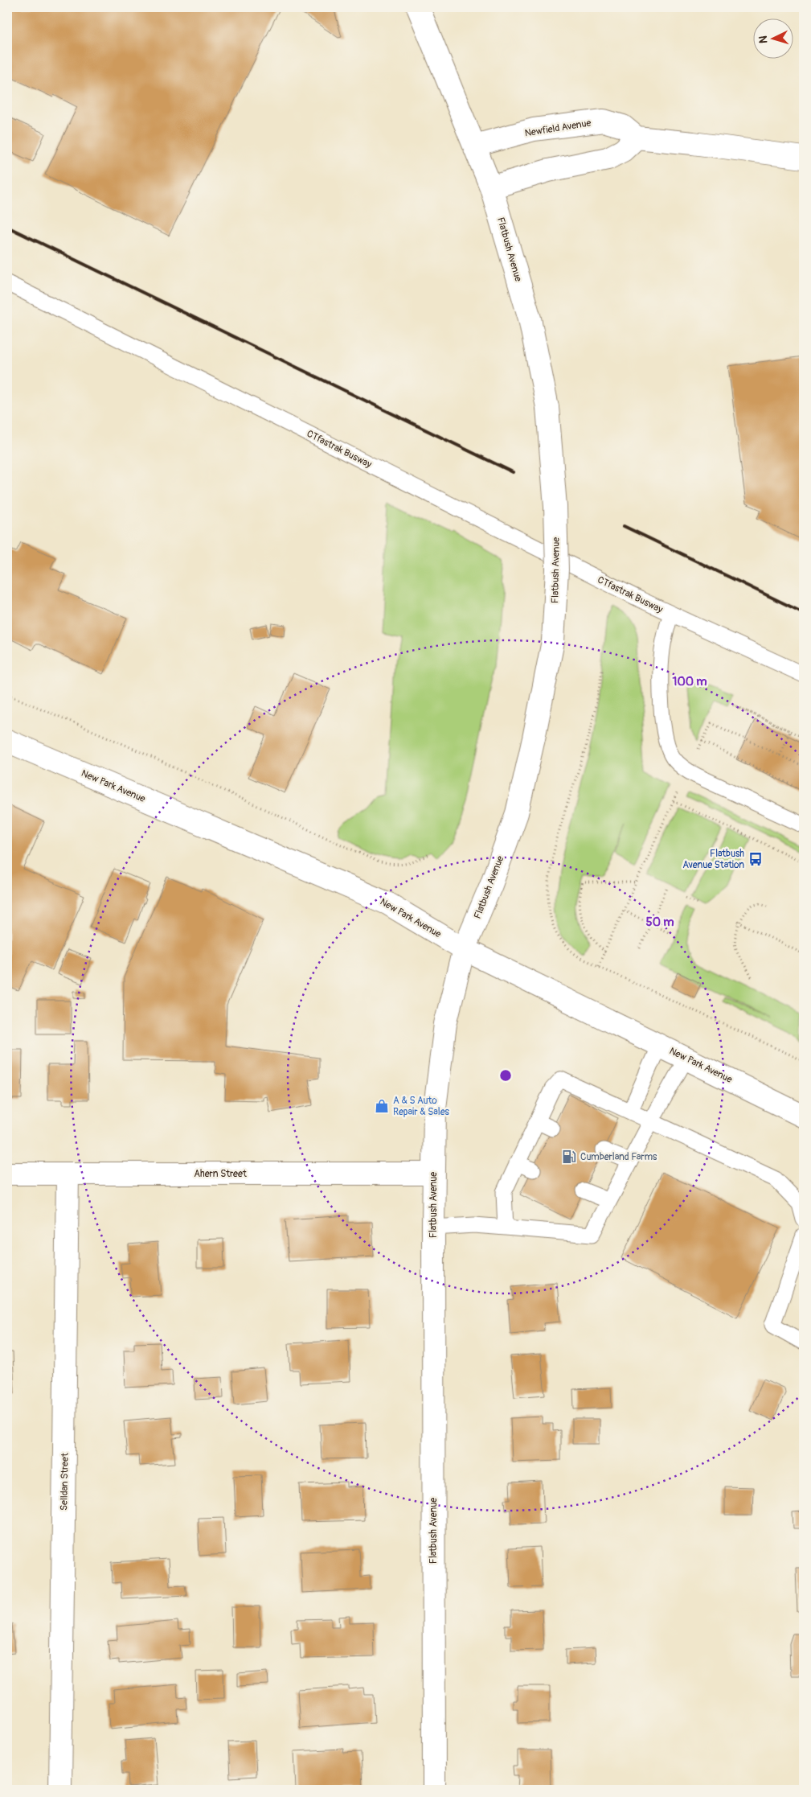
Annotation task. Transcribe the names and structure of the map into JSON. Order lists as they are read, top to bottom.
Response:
{
  "streets": {
    "street": [
      "Newfield Avenue",
      "Flatbush Avenue",
      "New Park Avenue",
      "Ahern Street",
      "Selldan Street"
    ],
    "lane": ["CTfastrak Busway"]
  },
  "crossings": [
    ["Newfield Avenue", "Flatbush Avenue"],
    ["Flatbush Avenue", "New Park Avenue"],
    ["Flatbush Avenue", "Ahern Street"],
    ["Ahern Street", "Selldan Street"]
  ],
  "places": {
    "bus stop": ["Flatbush Avenue Station"],
    "shop": ["A & S Auto Repair & Sales"],
    "fuel station": ["Cumberland Farms"]
  },
  "north": "left",
  "rings": ["100 m", "50 m"]
}
